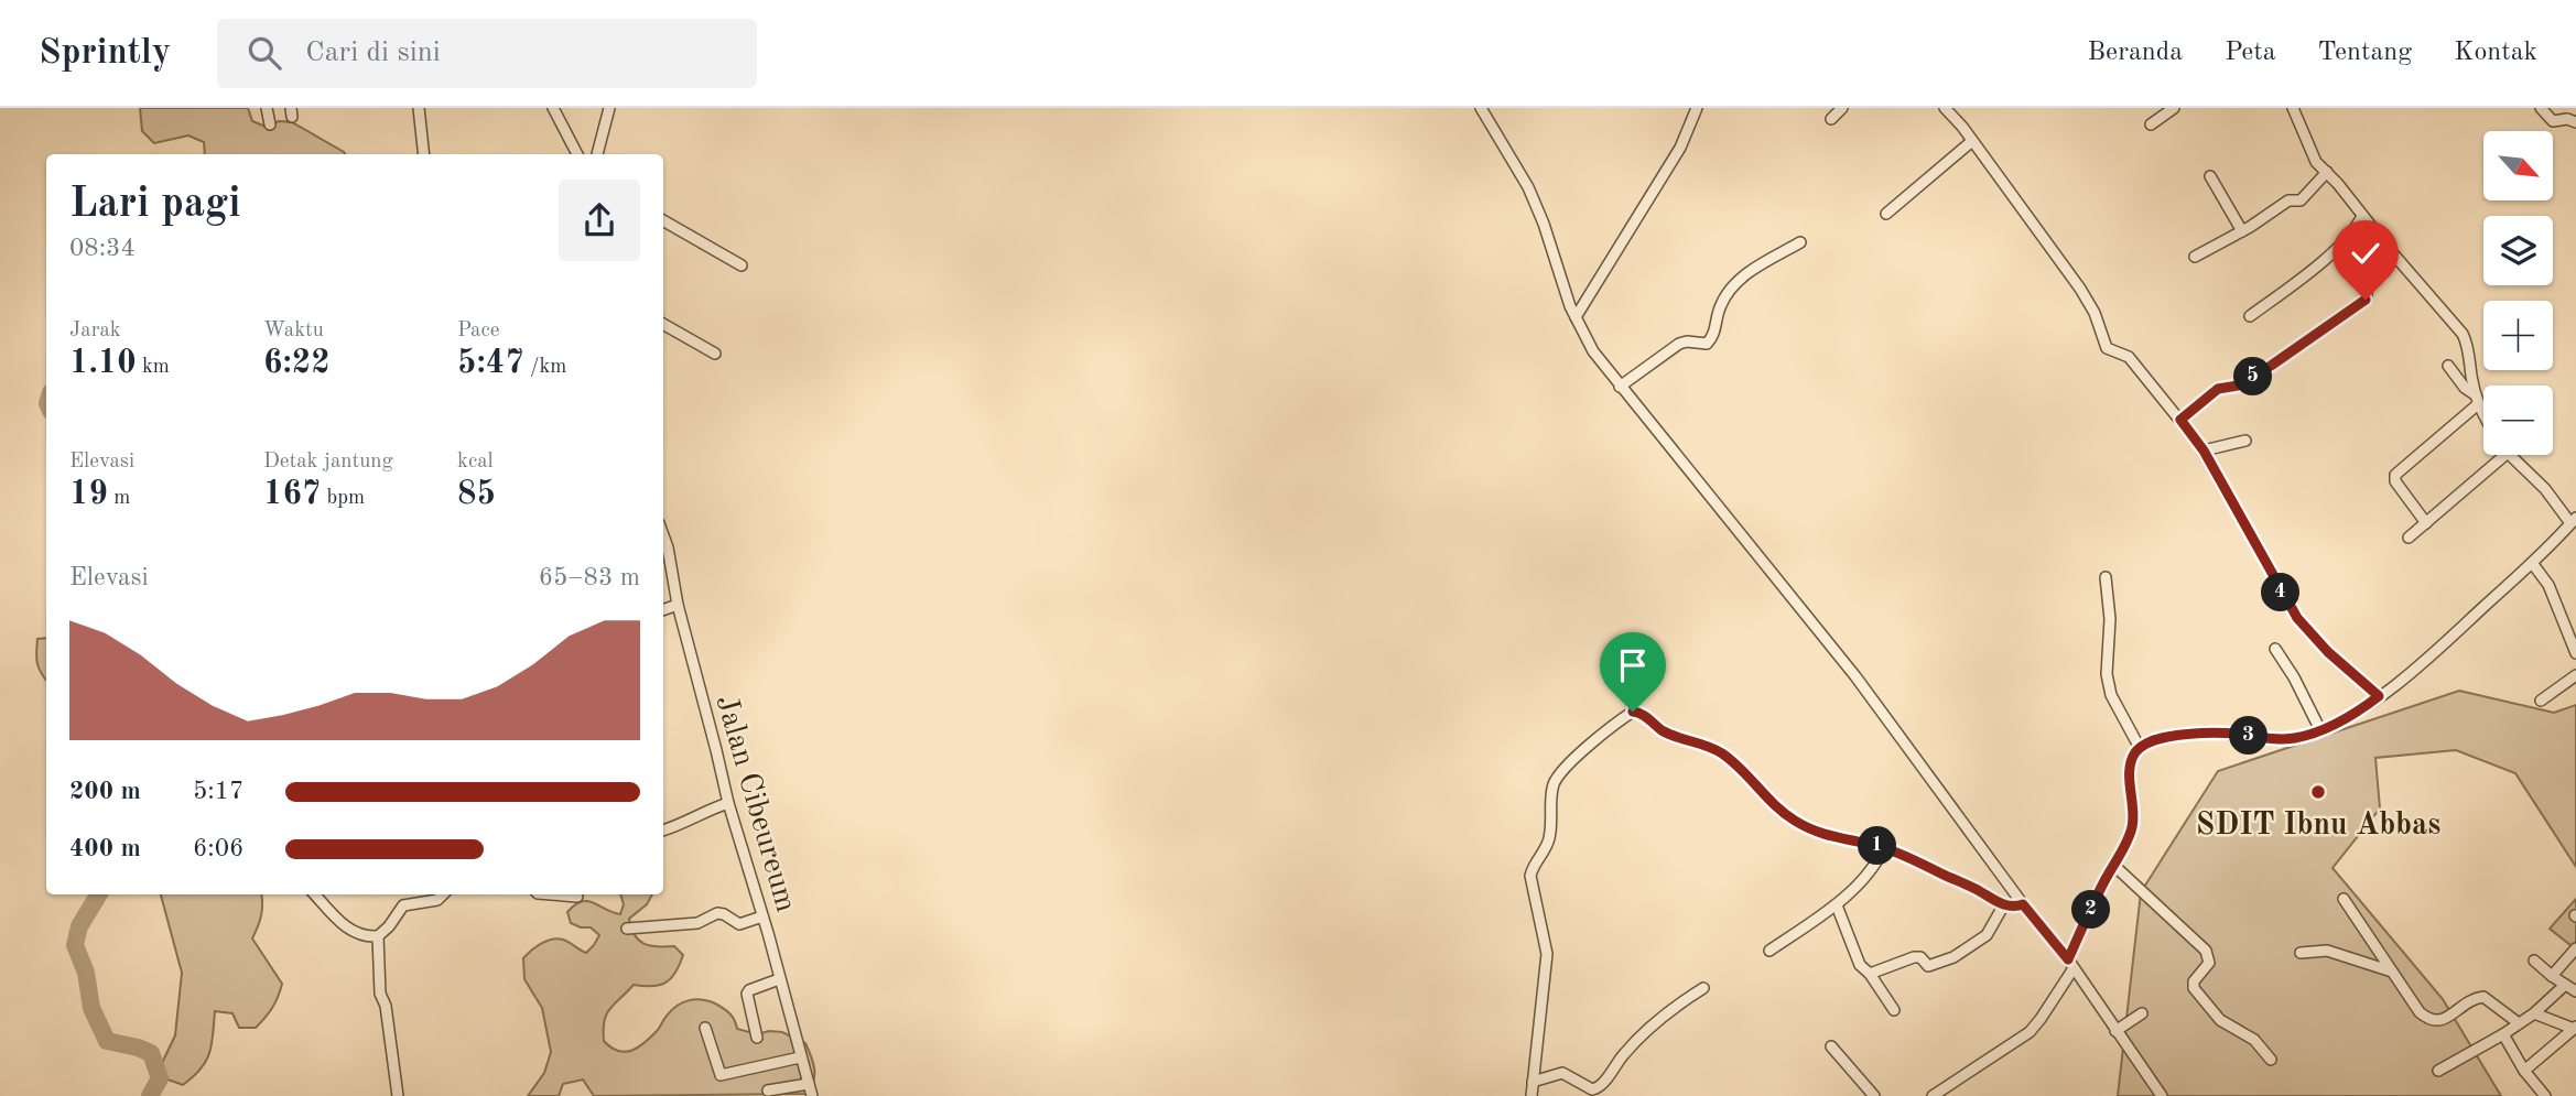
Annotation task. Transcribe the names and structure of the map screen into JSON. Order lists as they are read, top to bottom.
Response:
{
  "streets": {
    "street": ["Jalan Cibeureum"]
  },
  "places": ["SDIT Ibnu Abbas"],
  "north": "bottom right",
  "page": {
    "header": "Sprintly",
    "search": "Cari di sini",
    "nav": [
      "Beranda",
      "Peta",
      "Tentang",
      "Kontak"
    ],
    "map_buttons": ["+", "−"],
    "heading": ["Lari pagi", "08:34"],
    "stats": [
      ["Jarak", "1.10 km"],
      ["Waktu", "6:22"],
      ["Pace", "5:47 /km"],
      ["Elevasi", "19 m"],
      ["Detak jantung", "167 bpm"],
      ["kcal", "85"]
    ],
    "pins": [
      "5",
      "4",
      "3",
      "1",
      "2"
    ],
    "chart": ["Elevasi", "65–83 m"],
    "list": [
      {
        "name": "200 m",
        "note": "5:17"
      },
      {
        "name": "400 m",
        "note": "6:06"
      }
    ]
  }
}
